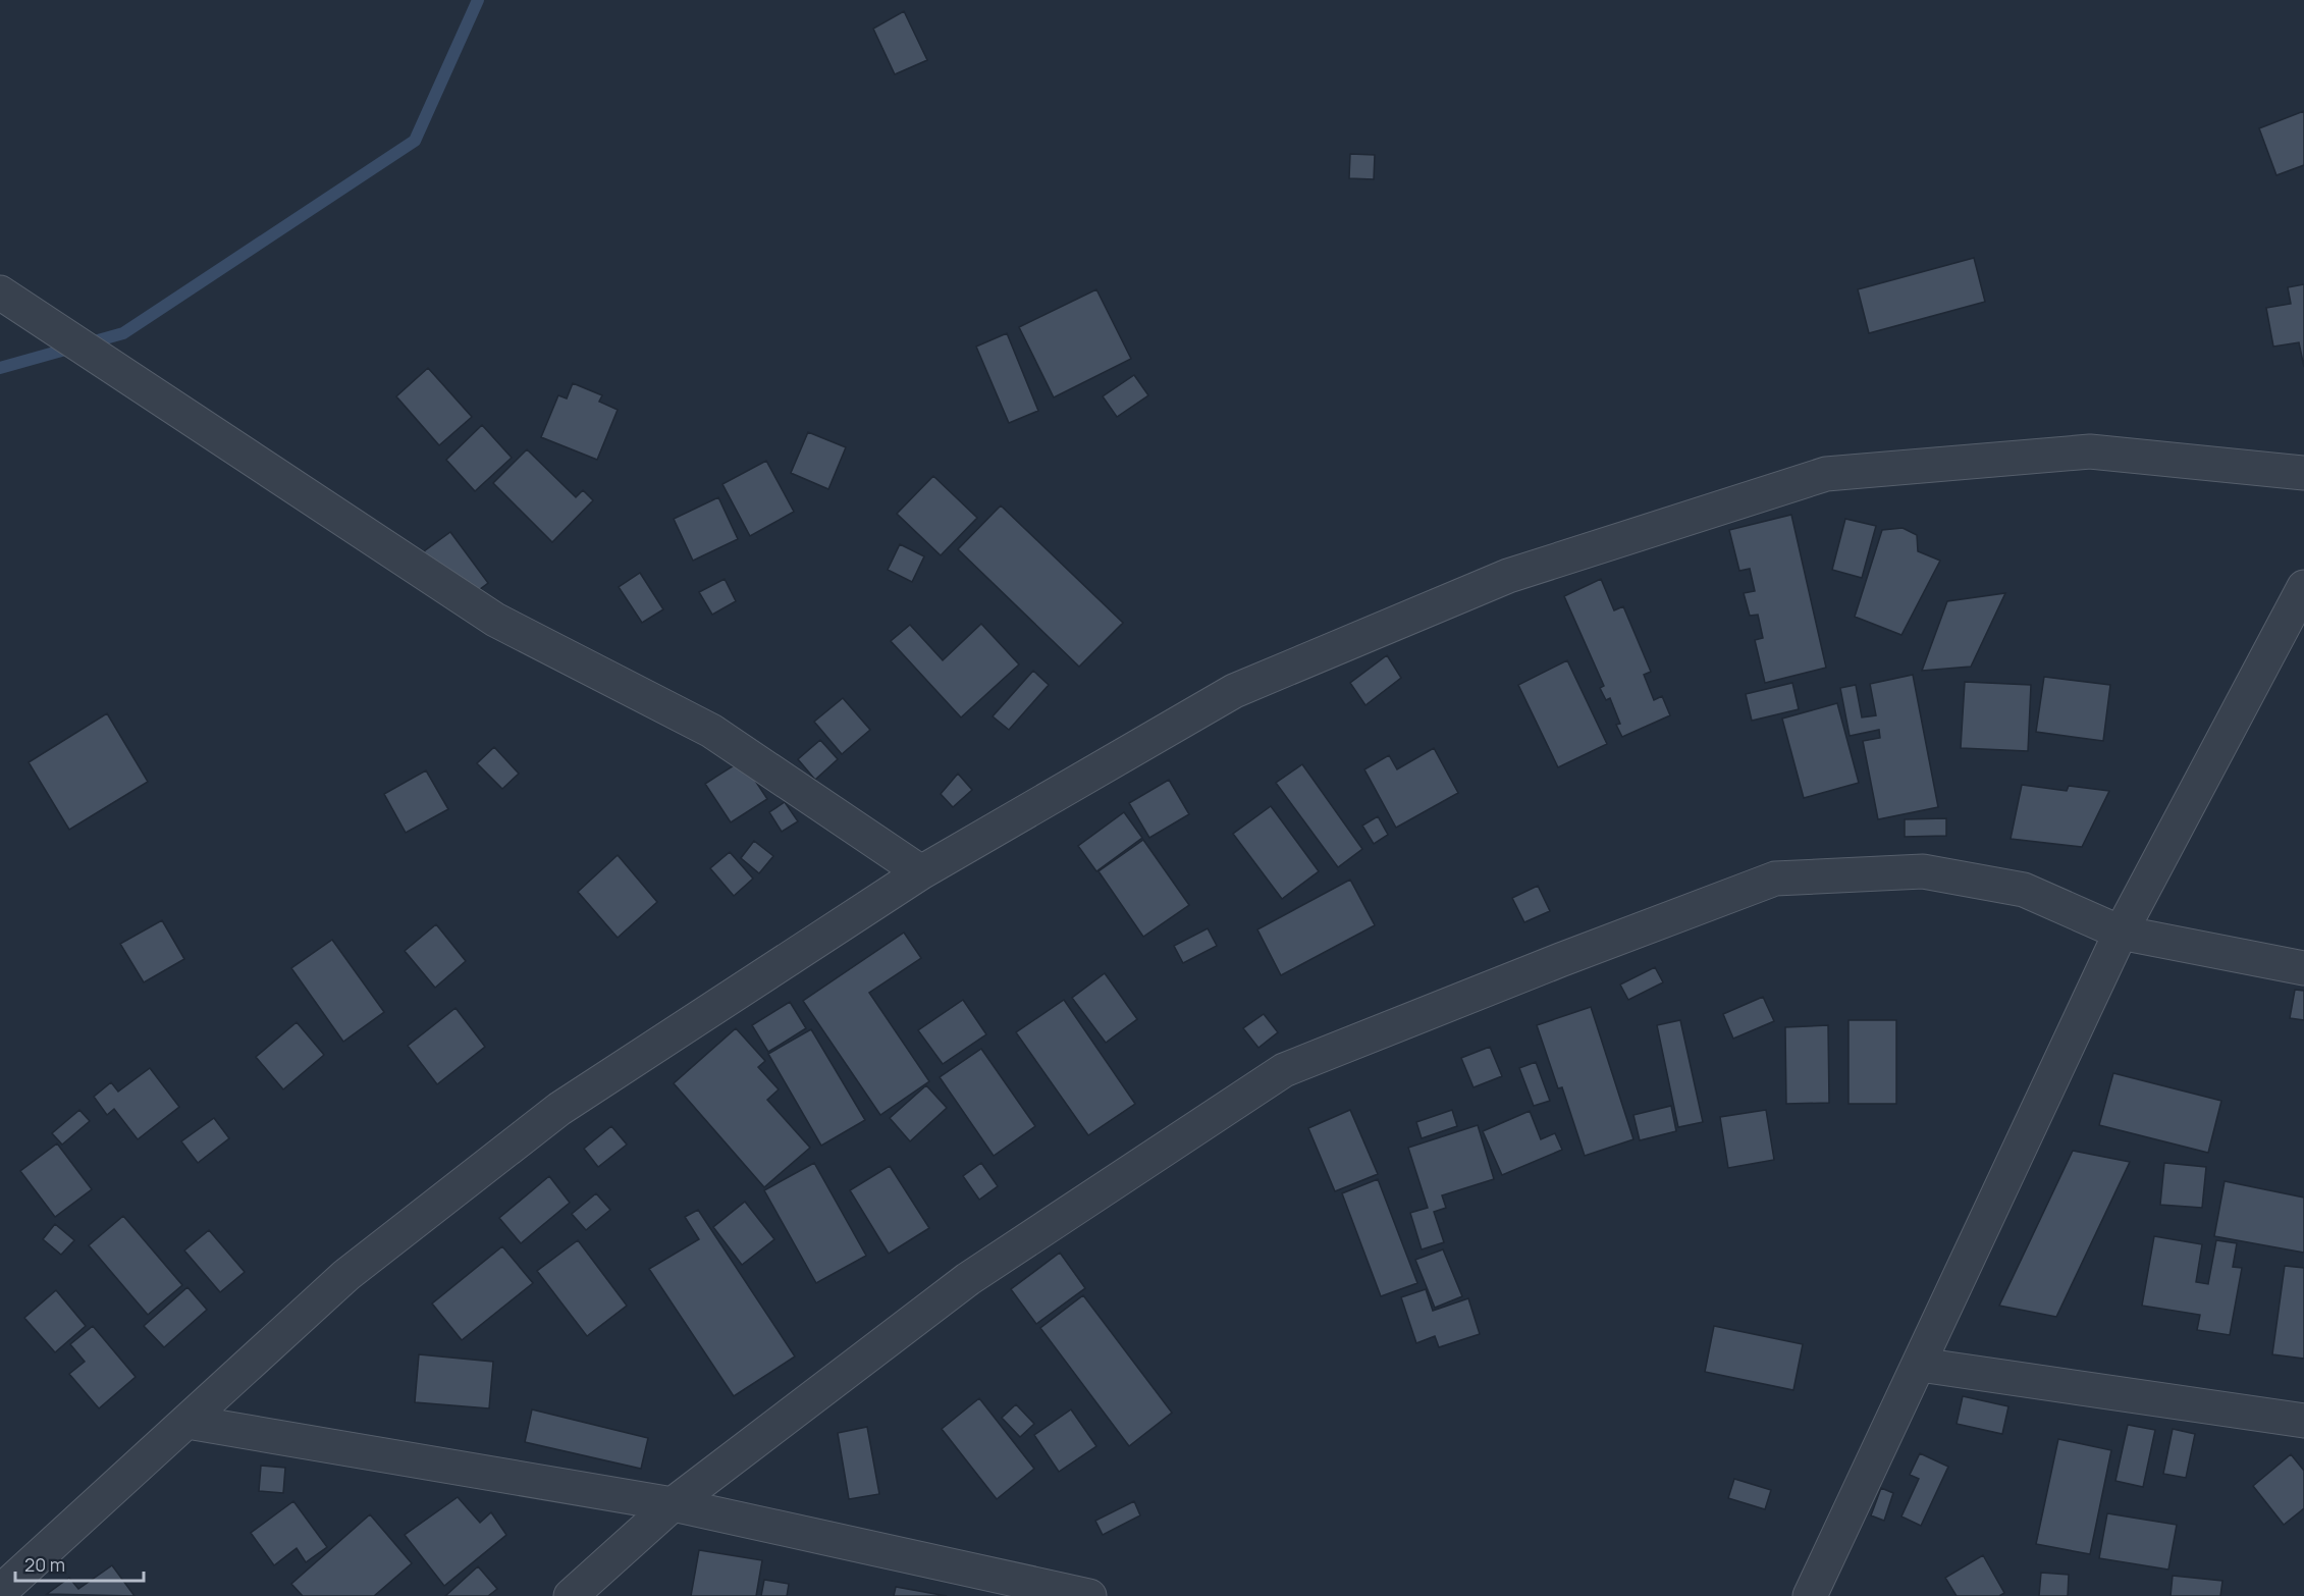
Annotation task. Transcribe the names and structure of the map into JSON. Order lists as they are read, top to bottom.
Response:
{
  "scale_bar": "20 m"
}
